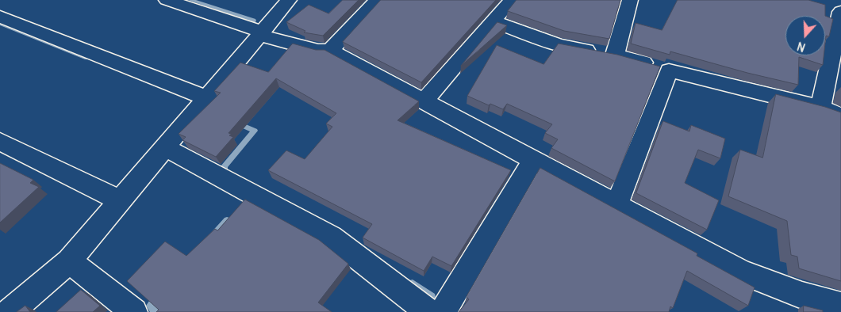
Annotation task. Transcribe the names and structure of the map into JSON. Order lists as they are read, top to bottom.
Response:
{
  "north": "bottom"
}
